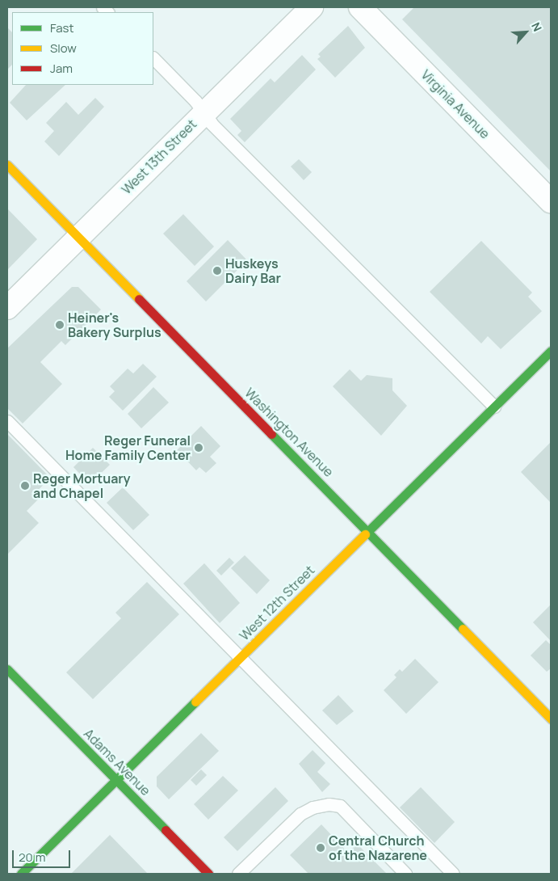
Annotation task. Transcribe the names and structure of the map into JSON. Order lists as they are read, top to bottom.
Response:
{
  "streets": {
    "main road": ["Washington Avenue", "West 12th Street", "Adams Avenue"],
    "street": ["Virginia Avenue", "West 13th Street"]
  },
  "crossings": [
    ["West 13th Street", "Washington Avenue"],
    ["Washington Avenue", "West 12th Street"],
    ["West 12th Street", "Adams Avenue"]
  ],
  "places": [
    "Huskeys Dairy Bar",
    "Heiner's Bakery Surplus",
    "Reger Funeral Home Family Center",
    "Reger Mortuary and Chapel",
    "Central Church of the Nazarene"
  ],
  "legend": ["Fast", "Slow", "Jam"],
  "scale_bar": "20 m",
  "north": "top right"
}
